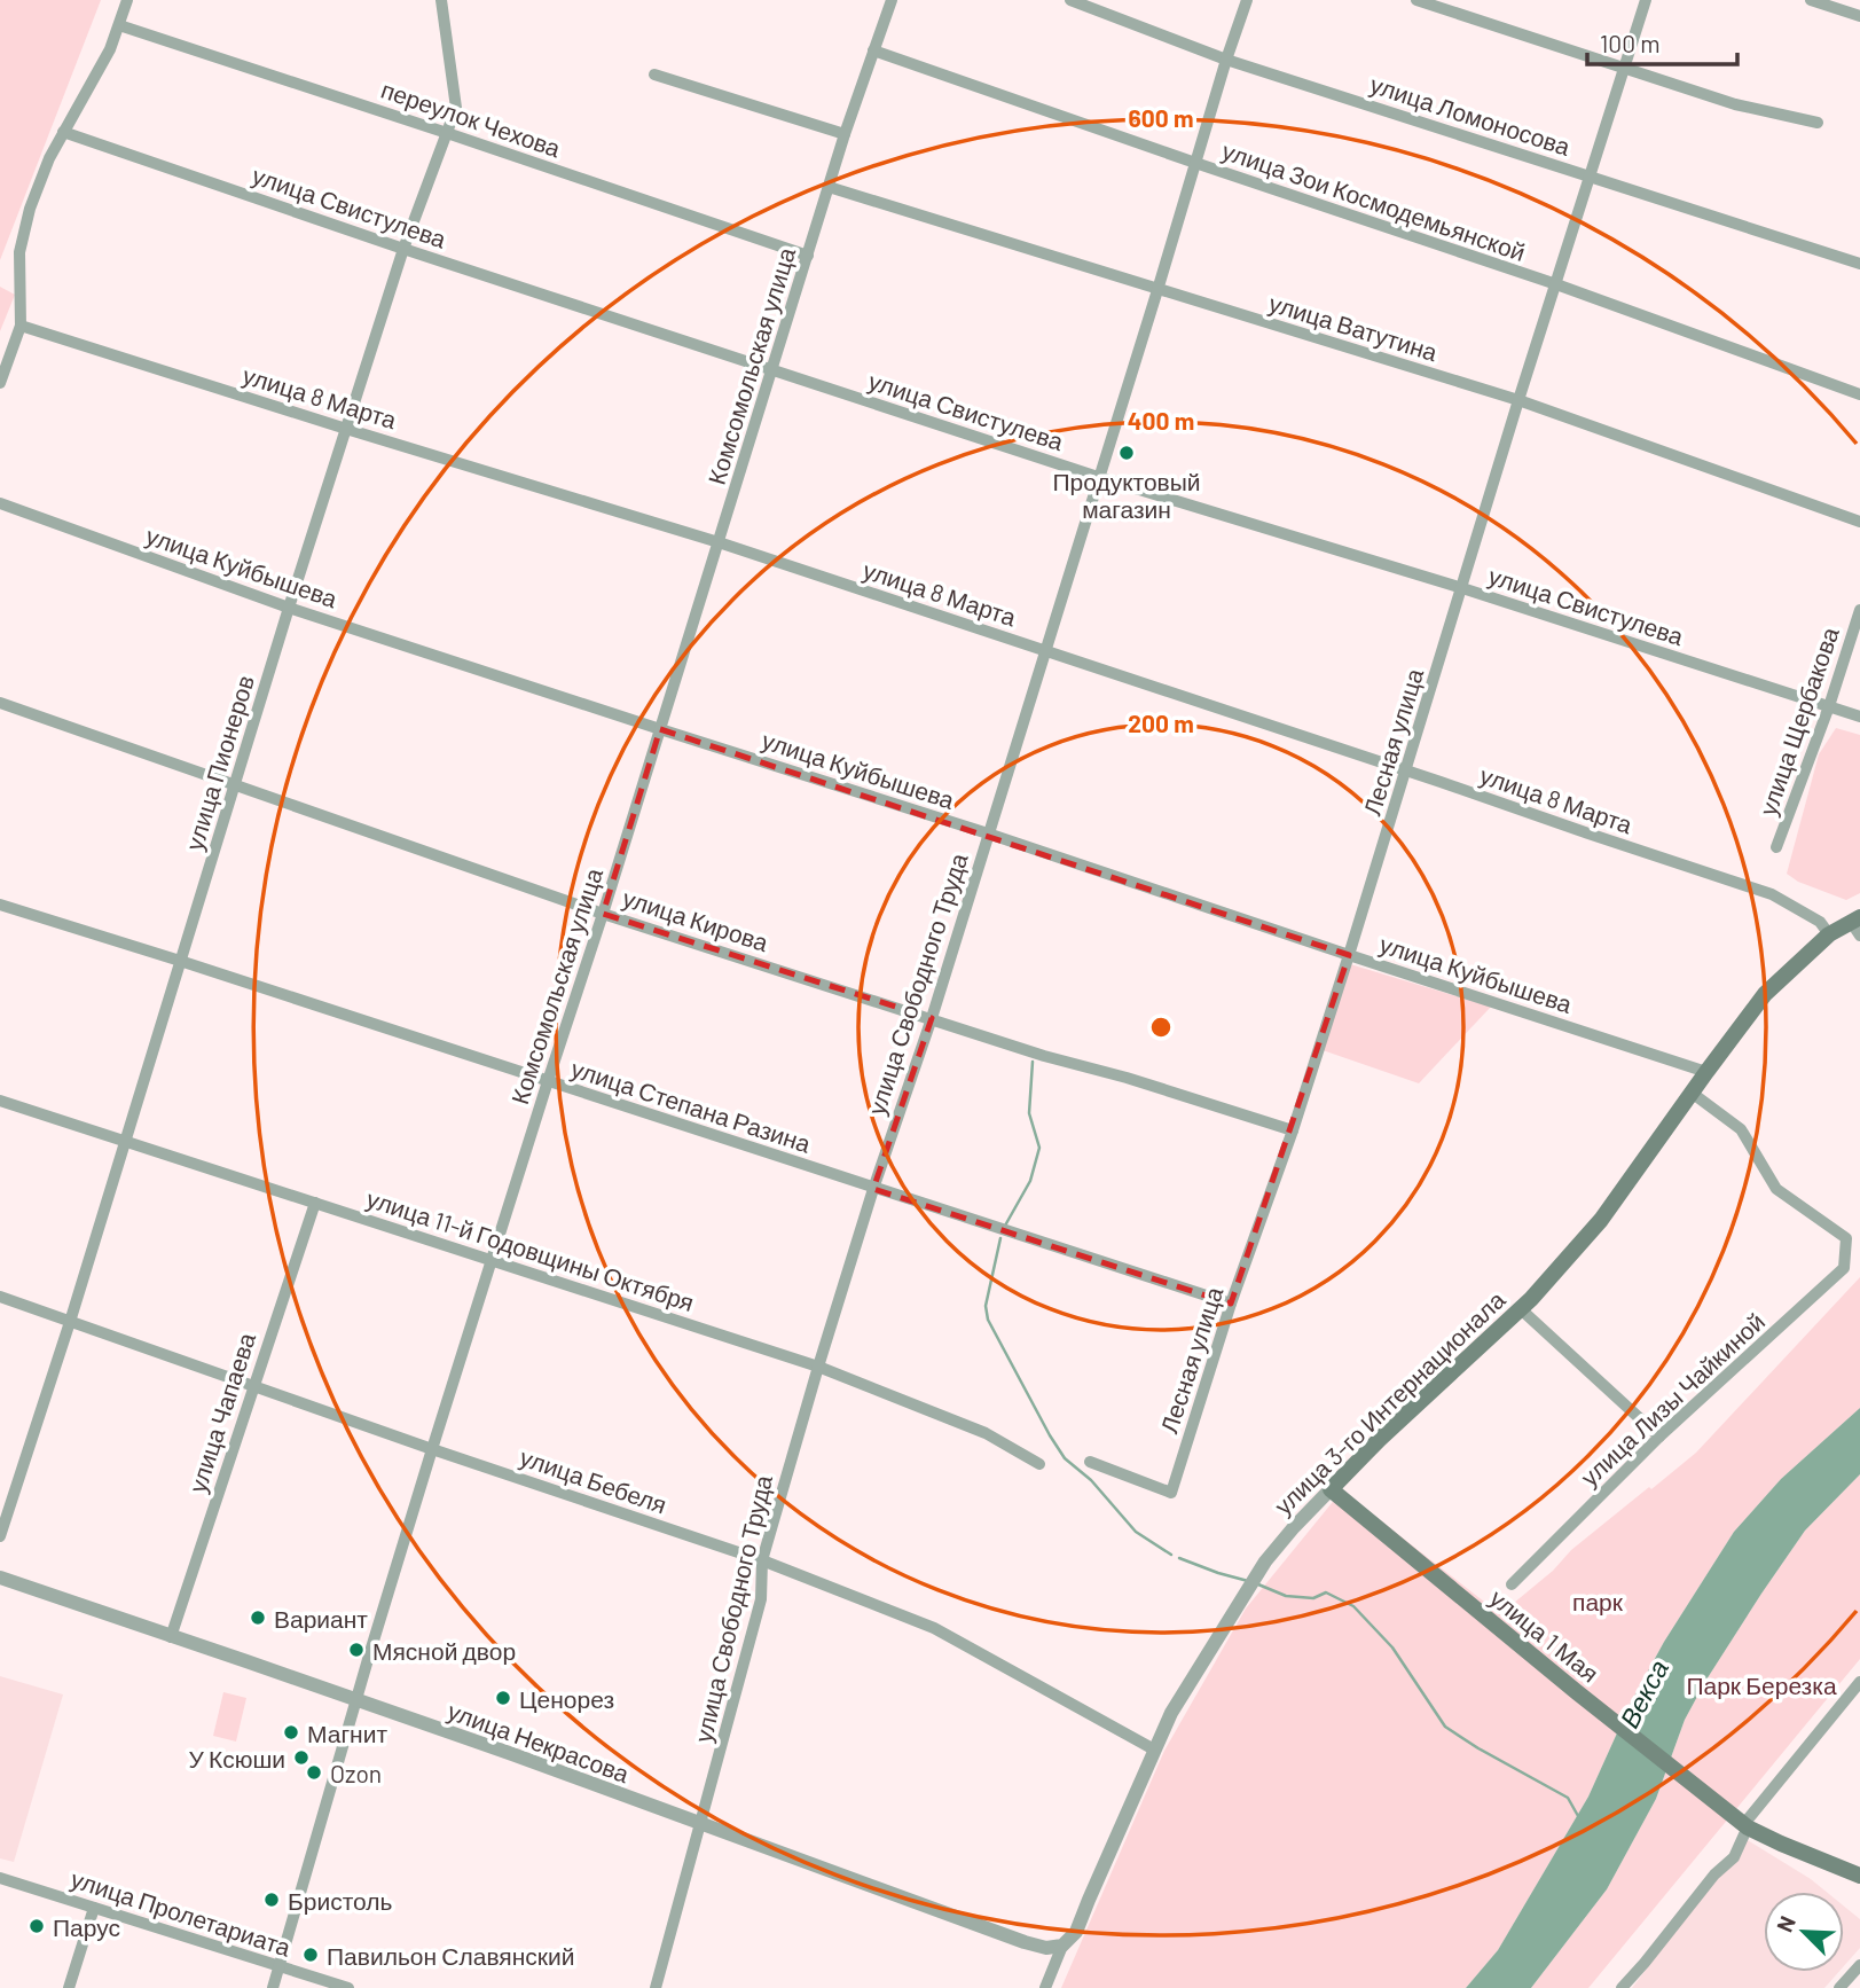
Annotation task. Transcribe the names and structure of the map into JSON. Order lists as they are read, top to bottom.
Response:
{
  "streets": {
    "main road": ["улица 3-го Интернационала", "улица 1 Мая"],
    "street": [
      "улица Ломоносова",
      "переулок Чехова",
      "улица Зои Космодемьянской",
      "улица Свистулева",
      "улица Ватутина",
      "Комсомольская улица",
      "улица 8 Марта",
      "улица Куйбышева",
      "улица Щербакова",
      "Лесная улица",
      "улица Пионеров",
      "улица Кирова",
      "улица Свободного Труда",
      "улица Степана Разина",
      "улица 11-й Годовщины Октября",
      "улица Лизы Чайкиной",
      "улица Чапаева",
      "улица Бебеля",
      "улица Некрасова",
      "улица Пролетариата"
    ]
  },
  "crossings": [
    ["улица Ломоносова", "Лесная улица"],
    ["улица Ломоносова", "улица Свободного Труда"],
    ["переулок Чехова", "Комсомольская улица"],
    ["переулок Чехова", "улица Пионеров"],
    ["улица Зои Космодемьянской", "Комсомольская улица"],
    ["улица Зои Космодемьянской", "Лесная улица"],
    ["улица Зои Космодемьянской", "улица Свободного Труда"],
    ["улица Свистулева", "Комсомольская улица"],
    ["улица Свистулева", "улица Щербакова"],
    ["улица Свистулева", "Лесная улица"],
    ["улица Свистулева", "улица Пионеров"],
    ["улица Свистулева", "улица Свободного Труда"],
    ["улица Ватутина", "Комсомольская улица"],
    ["улица Ватутина", "Лесная улица"],
    ["улица Ватутина", "улица Свободного Труда"],
    ["Комсомольская улица", "улица 8 Марта"],
    ["Комсомольская улица", "улица Куйбышева"],
    ["Комсомольская улица", "улица Кирова"],
    ["Комсомольская улица", "улица Степана Разина"],
    ["Комсомольская улица", "улица 11-й Годовщины Октября"],
    ["Комсомольская улица", "улица Бебеля"],
    ["Комсомольская улица", "улица Некрасова"],
    ["Комсомольская улица", "улица Пролетариата"],
    ["улица 8 Марта", "Лесная улица"],
    ["улица 8 Марта", "улица Пионеров"],
    ["улица 8 Марта", "улица Свободного Труда"],
    ["улица 8 Марта", "улица 3-го Интернационала"],
    ["улица Куйбышева", "Лесная улица"],
    ["улица Куйбышева", "улица Пионеров"],
    ["улица Куйбышева", "улица Свободного Труда"],
    ["улица Куйбышева", "улица 3-го Интернационала"],
    ["Лесная улица", "улица Кирова"],
    ["Лесная улица", "улица Степана Разина"],
    ["улица Пионеров", "улица Кирова"],
    ["улица Пионеров", "улица Степана Разина"],
    ["улица Пионеров", "улица 11-й Годовщины Октября"],
    ["улица Пионеров", "улица Бебеля"],
    ["улица Кирова", "улица Свободного Труда"],
    ["улица Свободного Труда", "улица Степана Разина"],
    ["улица Свободного Труда", "улица 11-й Годовщины Октября"],
    ["улица Свободного Труда", "улица Бебеля"],
    ["улица Свободного Труда", "улица Некрасова"],
    ["улица 11-й Годовщины Октября", "улица Чапаева"],
    ["улица Лизы Чайкиной", "улица 3-го Интернационала"],
    ["улица 3-го Интернационала", "улица Бебеля"],
    ["улица 3-го Интернационала", "улица 1 Мая"],
    ["улица 3-го Интернационала", "улица Некрасова"],
    ["улица Чапаева", "улица Бебеля"],
    ["улица Чапаева", "улица Некрасова"]
  ],
  "water": ["Векса"],
  "parks": ["парк", "Парк Березка"],
  "places": [
    "Продуктовый магазин",
    "Вариант",
    "Мясной двор",
    "Ценорез",
    "Магнит",
    "У Ксюши",
    "Ozon",
    "Бристоль",
    "Парус",
    "Павильон Славянский"
  ],
  "scale_bar": "100 m",
  "north": "top left",
  "rings": ["600 m", "400 m", "200 m"]
}
